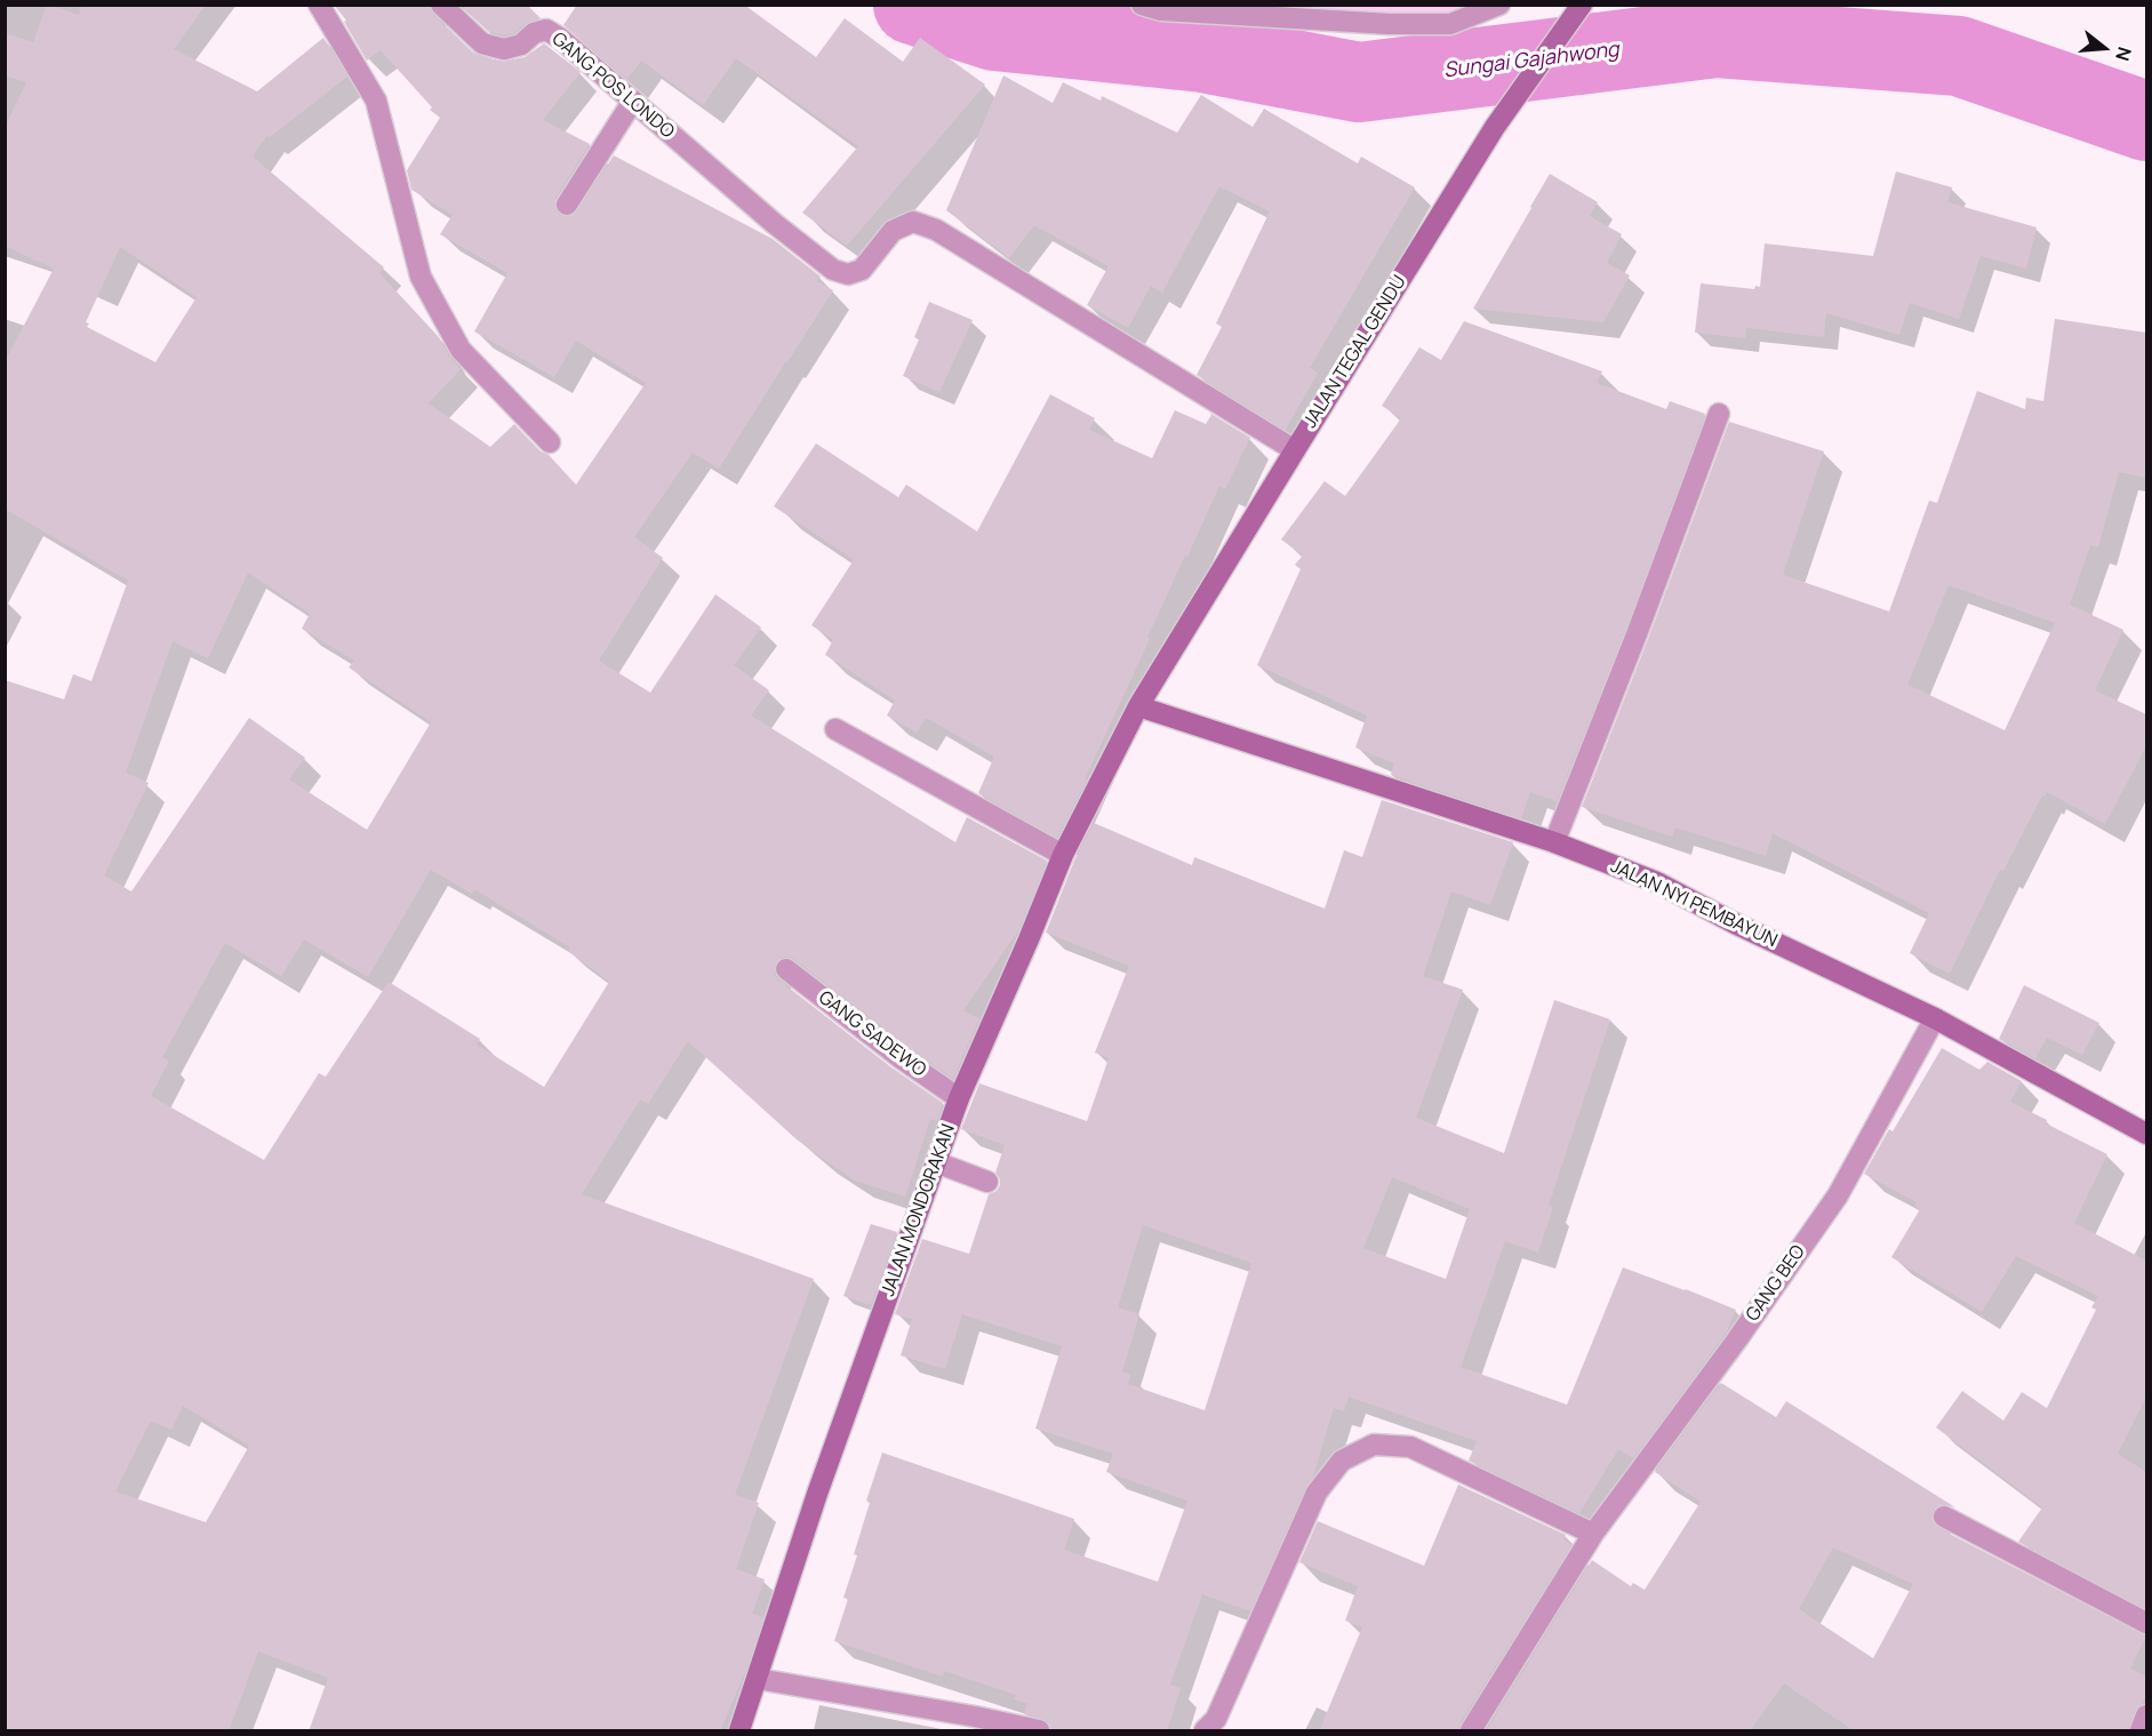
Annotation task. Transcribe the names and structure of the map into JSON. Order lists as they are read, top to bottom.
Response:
{
  "streets": {
    "street": [
      "GANG POS LONDO",
      "JALAN TEGAL GENDU",
      "JALAN NYI PEMBAYUN",
      "GANG SADEWO",
      "JALAN MONDORAKAN",
      "GANG BEO"
    ]
  },
  "crossings": [
    ["GANG POS LONDO", "JALAN TEGAL GENDU"],
    ["JALAN TEGAL GENDU", "JALAN NYI PEMBAYUN"],
    ["JALAN TEGAL GENDU", "JALAN MONDORAKAN"],
    ["JALAN NYI PEMBAYUN", "JALAN MONDORAKAN"],
    ["JALAN NYI PEMBAYUN", "GANG BEO"],
    ["GANG SADEWO", "JALAN MONDORAKAN"]
  ],
  "water": ["Sungai Gajahwong"],
  "north": "right"
}
